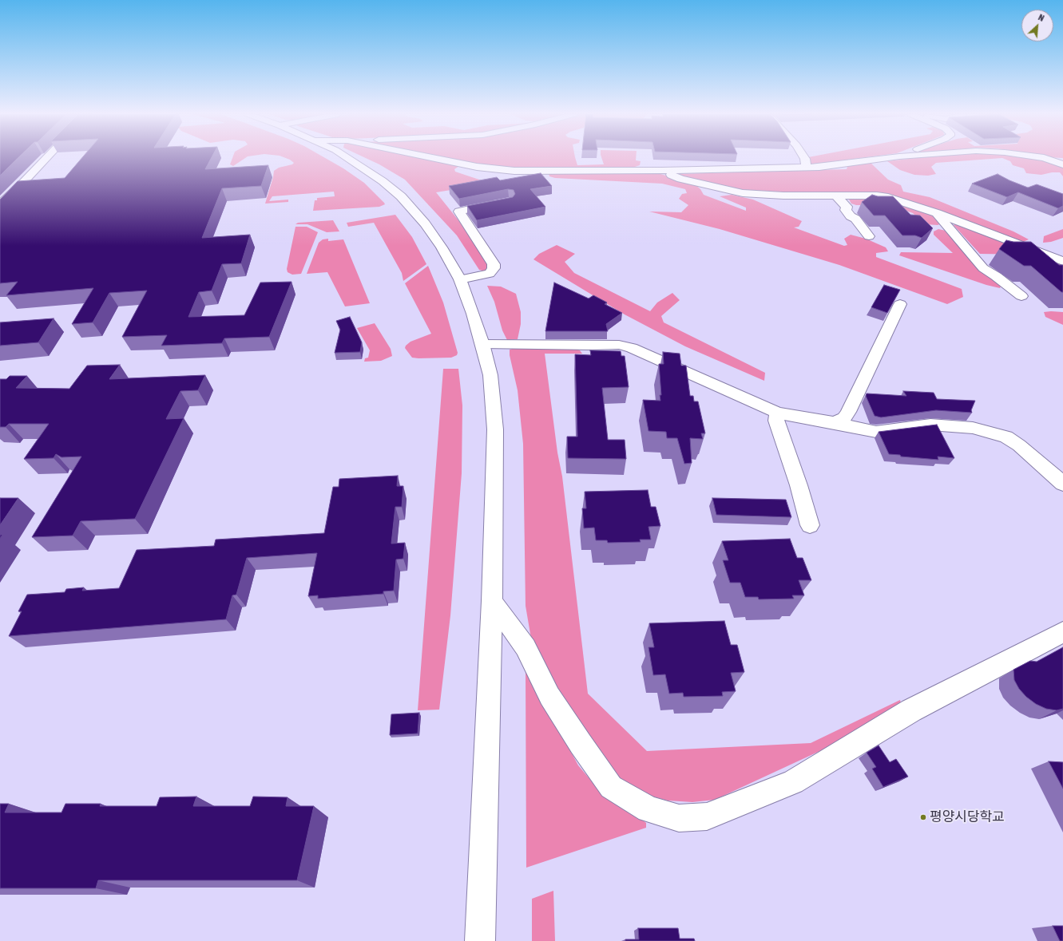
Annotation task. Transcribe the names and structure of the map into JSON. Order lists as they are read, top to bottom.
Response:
{
  "places": ["평양시당학교"],
  "north": "top right"
}
